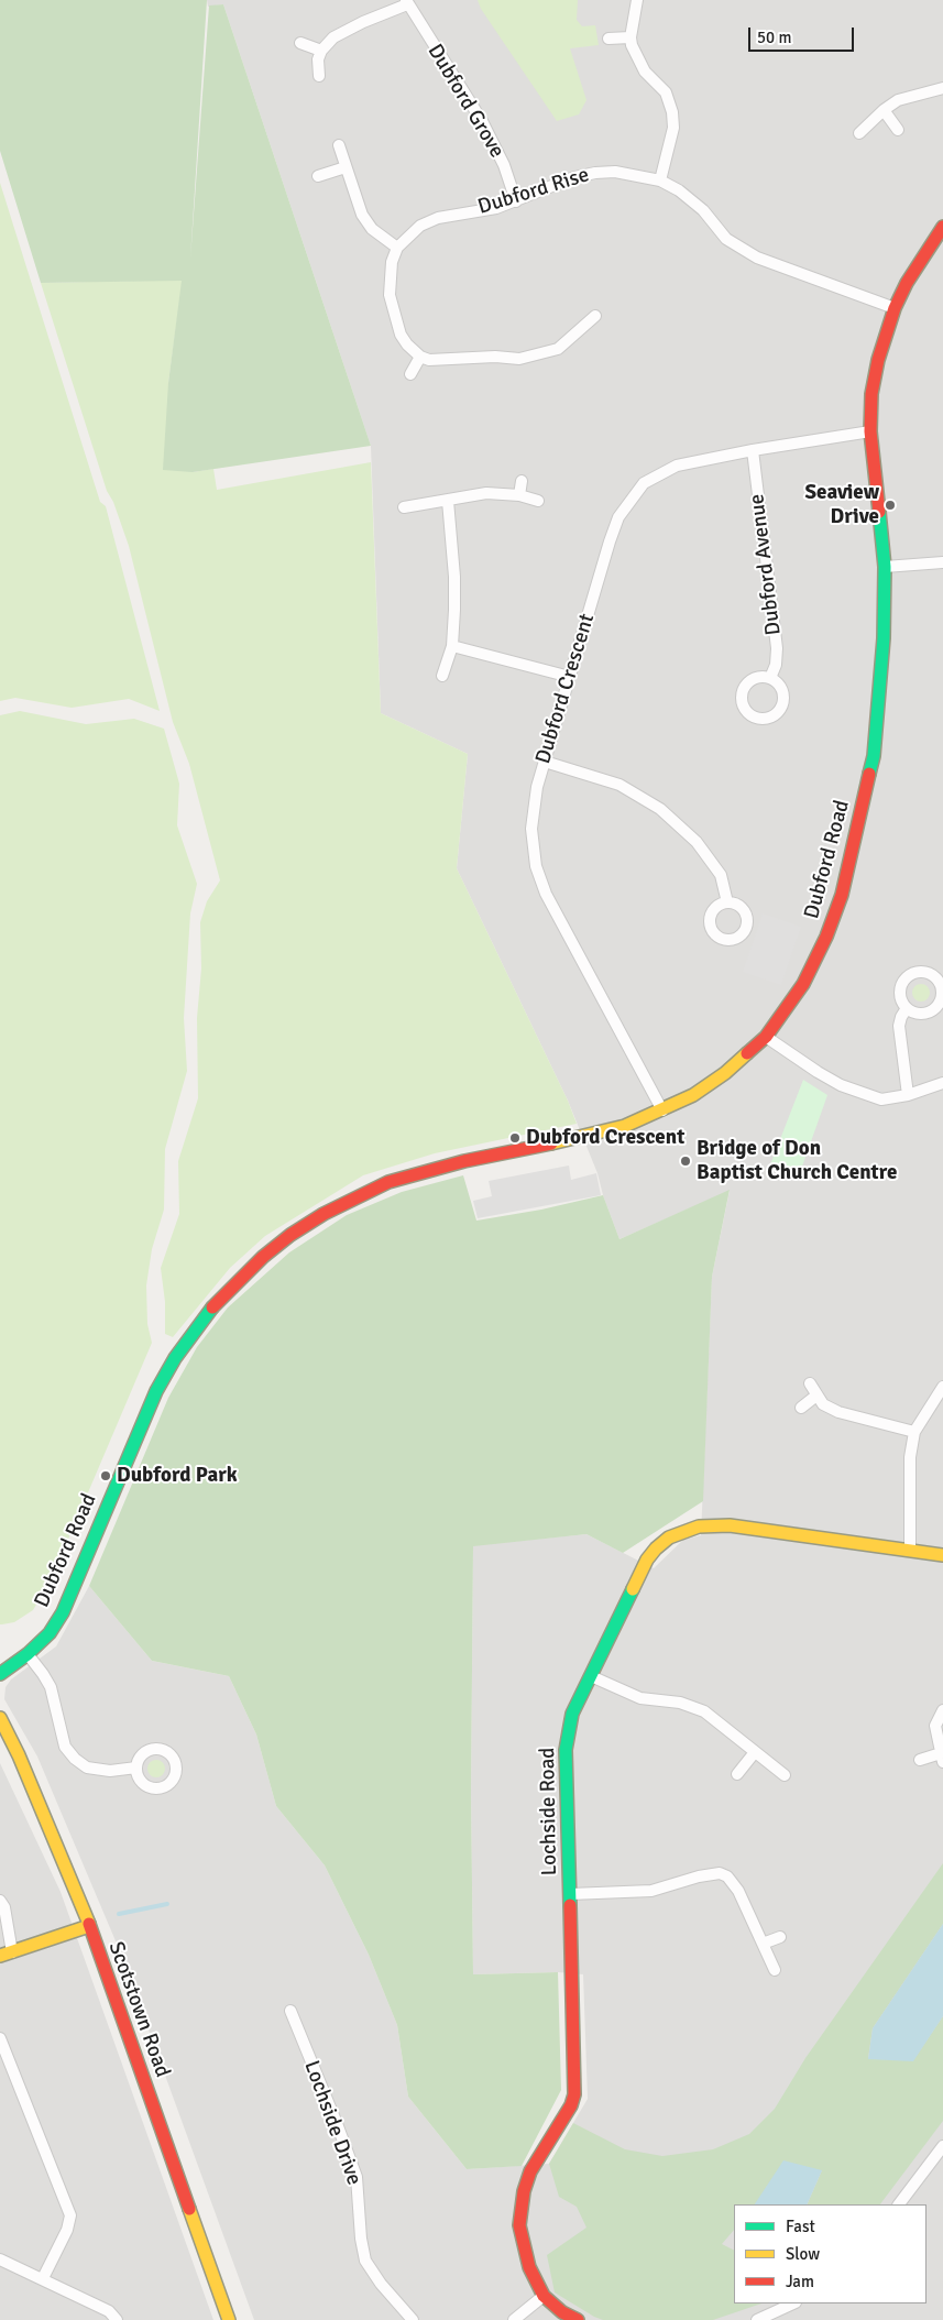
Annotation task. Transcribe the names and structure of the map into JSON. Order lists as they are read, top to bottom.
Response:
{
  "streets": {
    "street": [
      "Dubford Grove",
      "Dubford Rise",
      "Dubford Avenue",
      "Dubford Crescent",
      "Dubford Road",
      "Lochside Road",
      "Scotstown Road",
      "Lochside Drive"
    ]
  },
  "crossings": [
    ["Dubford Grove", "Dubford Rise"],
    ["Dubford Rise", "Dubford Road"],
    ["Dubford Avenue", "Dubford Crescent"],
    ["Dubford Crescent", "Dubford Road"]
  ],
  "places": [
    "Seaview Drive",
    "Dubford Crescent",
    "Bridge of Don Baptist Church Centre",
    "Dubford Park"
  ],
  "legend": ["Fast", "Slow", "Jam"],
  "scale_bar": "50 m"
}
